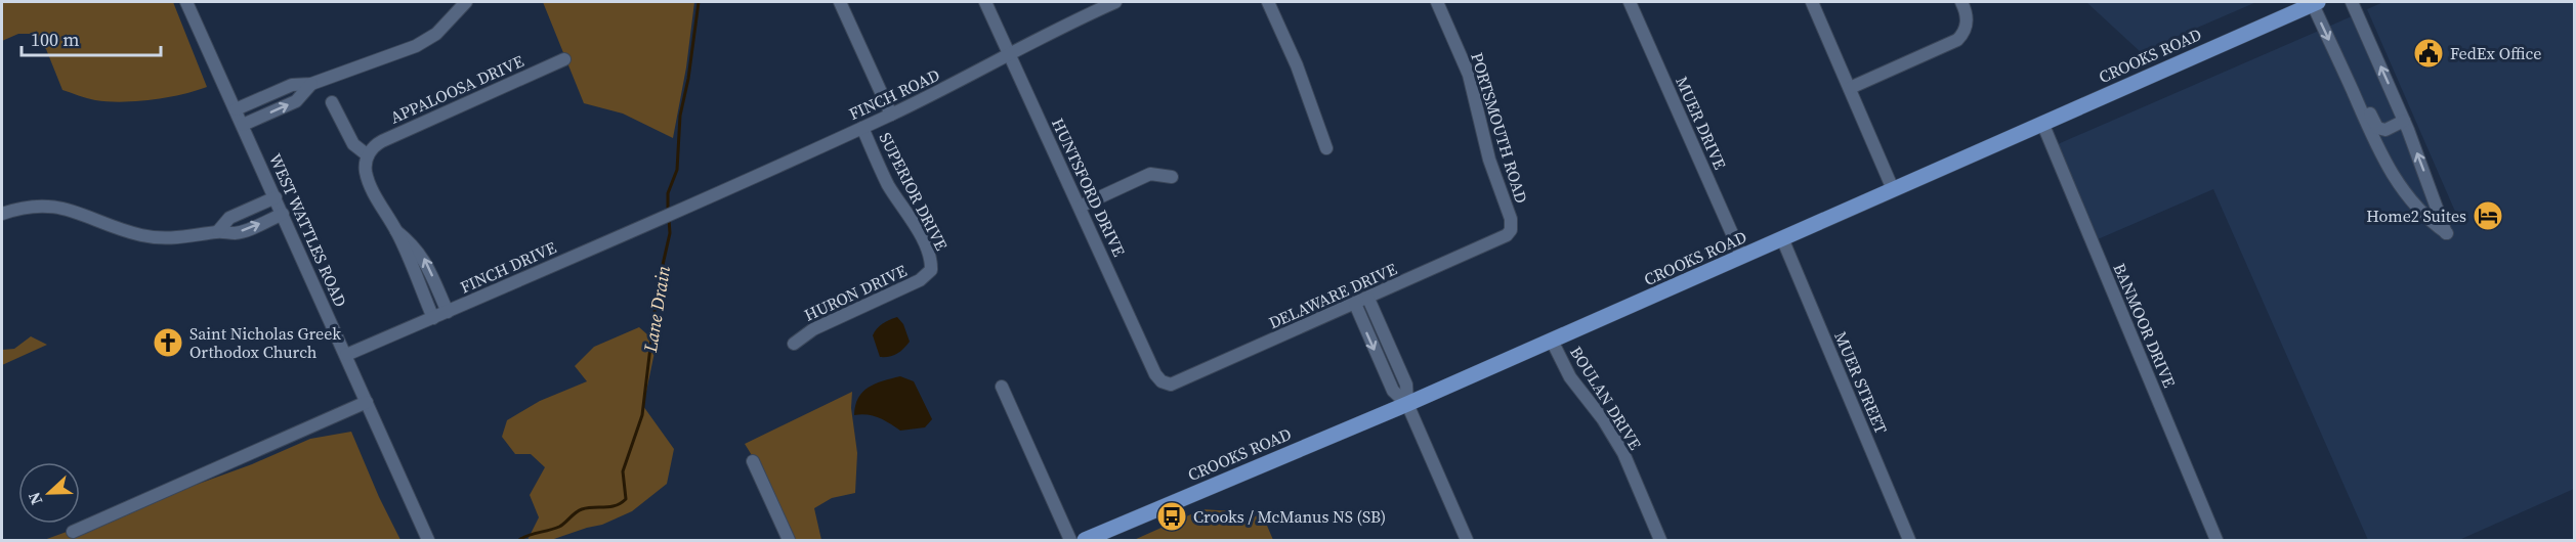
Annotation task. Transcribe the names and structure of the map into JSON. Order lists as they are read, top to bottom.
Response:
{
  "streets": {
    "main road": ["CROOKS ROAD"],
    "street": [
      "APPALOOSA DRIVE",
      "FINCH ROAD",
      "MUER DRIVE",
      "PORTSMOUTH ROAD",
      "HUNTSFORD DRIVE",
      "SUPERIOR DRIVE",
      "WEST WATTLES ROAD",
      "FINCH DRIVE",
      "HURON DRIVE",
      "DELAWARE DRIVE",
      "BANMOOR DRIVE",
      "MUER STREET",
      "BOULAN DRIVE"
    ]
  },
  "crossings": [
    ["CROOKS ROAD", "MUER DRIVE"],
    ["CROOKS ROAD", "BANMOOR DRIVE"],
    ["CROOKS ROAD", "MUER STREET"],
    ["CROOKS ROAD", "BOULAN DRIVE"],
    ["FINCH ROAD", "HUNTSFORD DRIVE"],
    ["FINCH ROAD", "SUPERIOR DRIVE"],
    ["FINCH ROAD", "FINCH DRIVE"],
    ["PORTSMOUTH ROAD", "DELAWARE DRIVE"],
    ["HUNTSFORD DRIVE", "DELAWARE DRIVE"],
    ["SUPERIOR DRIVE", "HURON DRIVE"],
    ["WEST WATTLES ROAD", "FINCH DRIVE"]
  ],
  "water": ["Lane Drain"],
  "places": {
    "public building": ["FedEx Office"],
    "hotel": ["Home2 Suites"],
    "church": ["Saint Nicholas Greek Orthodox Church"],
    "bus stop": ["Crooks / McManus NS (SB)"]
  },
  "scale_bar": "100 m",
  "north": "left"
}
